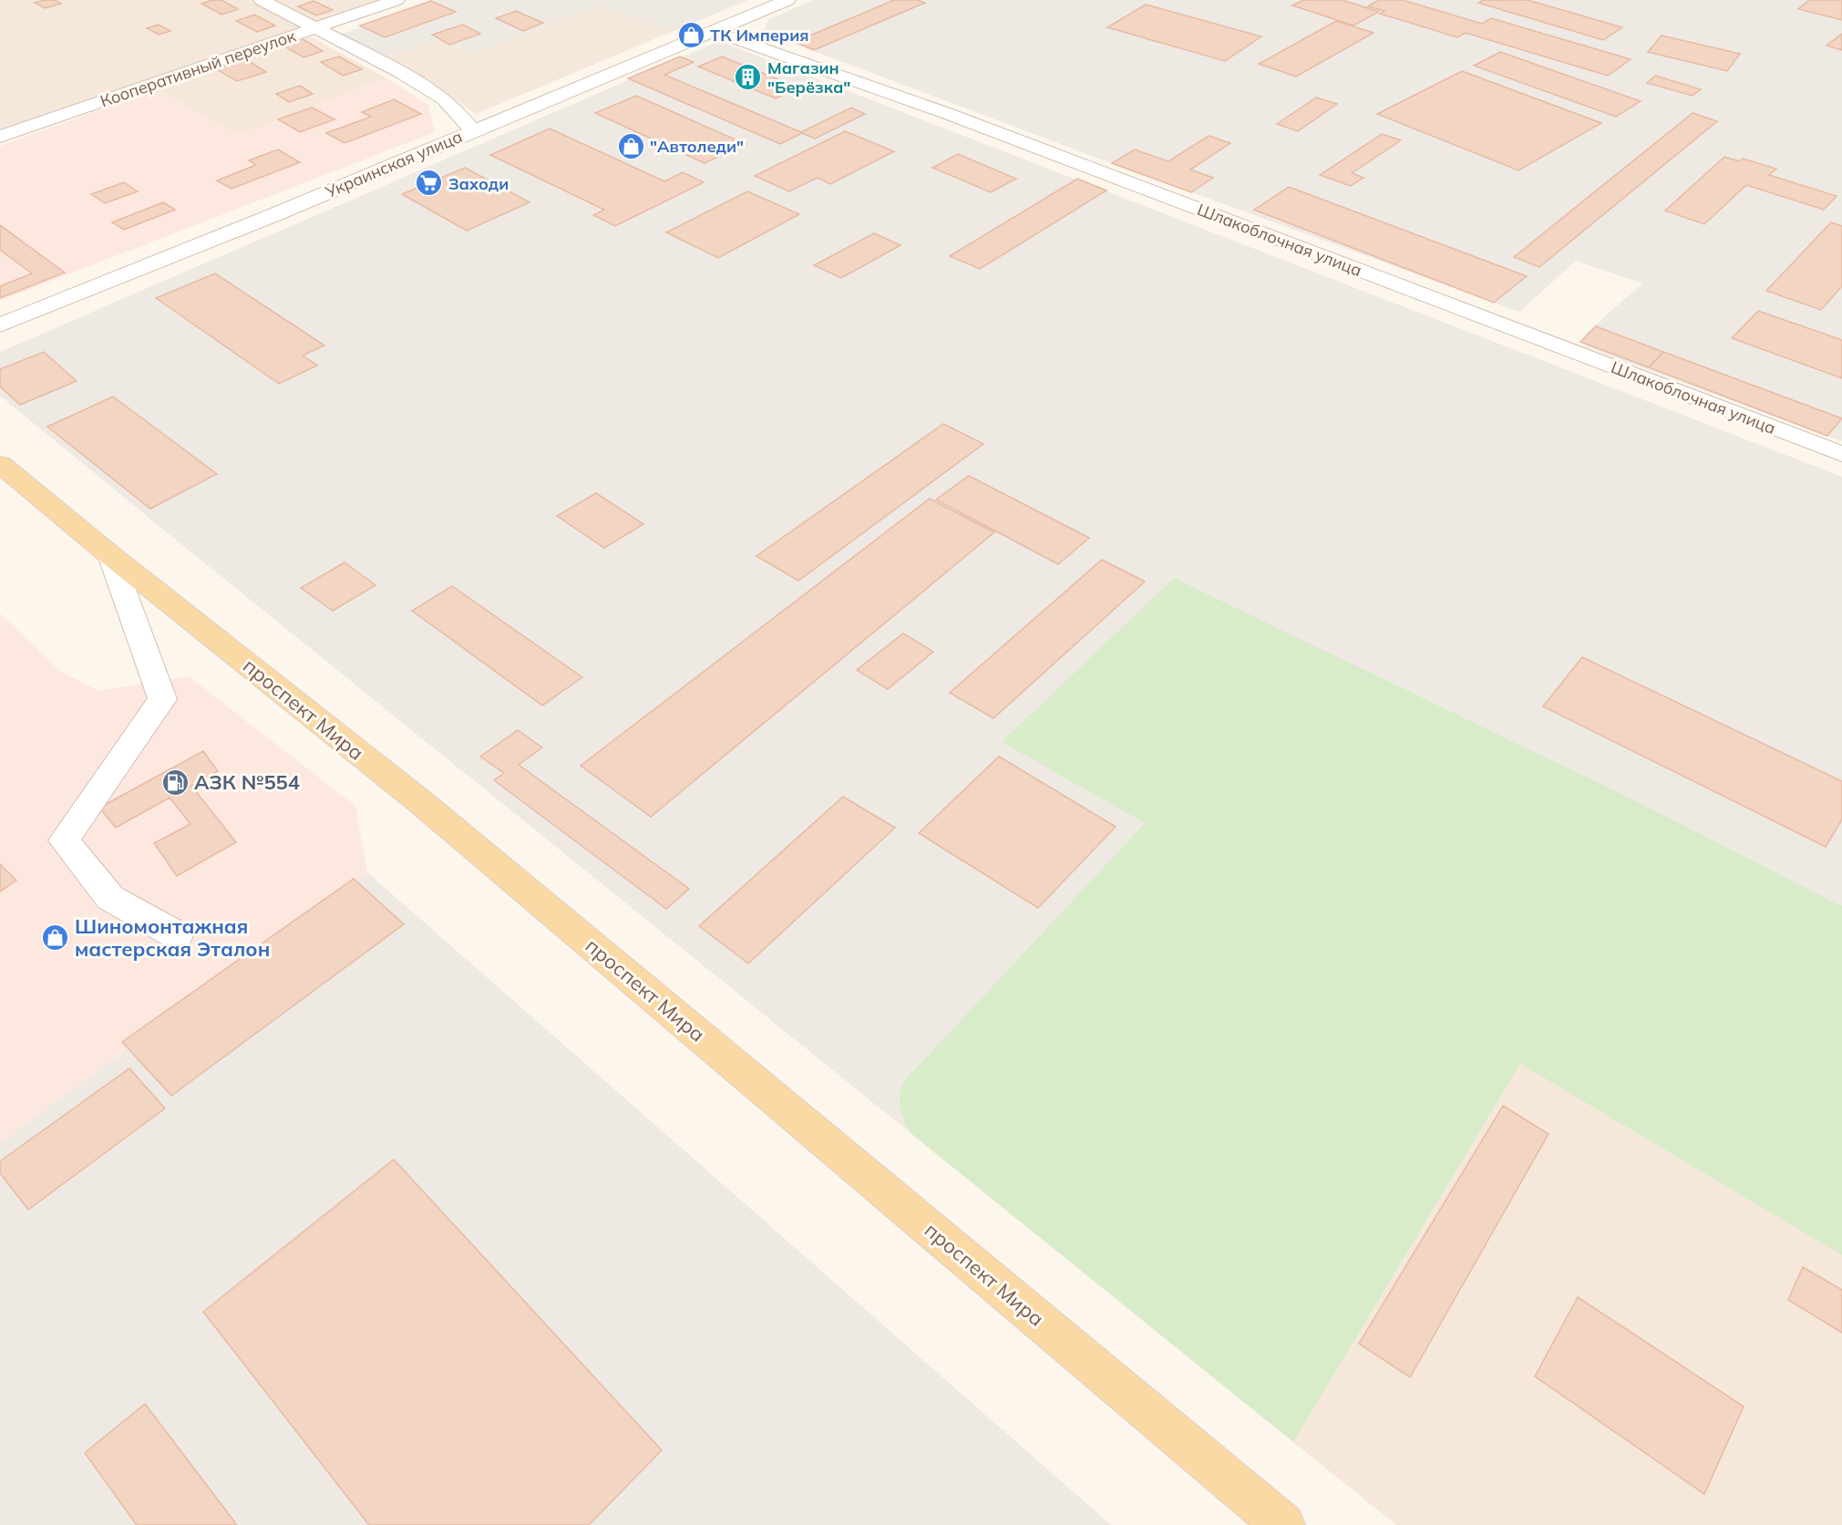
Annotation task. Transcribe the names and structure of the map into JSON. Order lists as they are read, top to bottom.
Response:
{
  "streets": {
    "main road": ["проспект Мира"],
    "street": ["Кооперативный переулок", "Украинская улица", "Шлакоблочная улица"]
  },
  "crossings": [
    ["Украинская улица", "Шлакоблочная улица"]
  ],
  "places": {
    "shop": ["ТК Империя", "\"Автоледи\"", "Шиномонтажная мастерская Эталон"],
    "building": ["Магазин \"Берёзка\""],
    "supermarket": ["Заходи"],
    "fuel station": ["АЗК №554"]
  }
}
